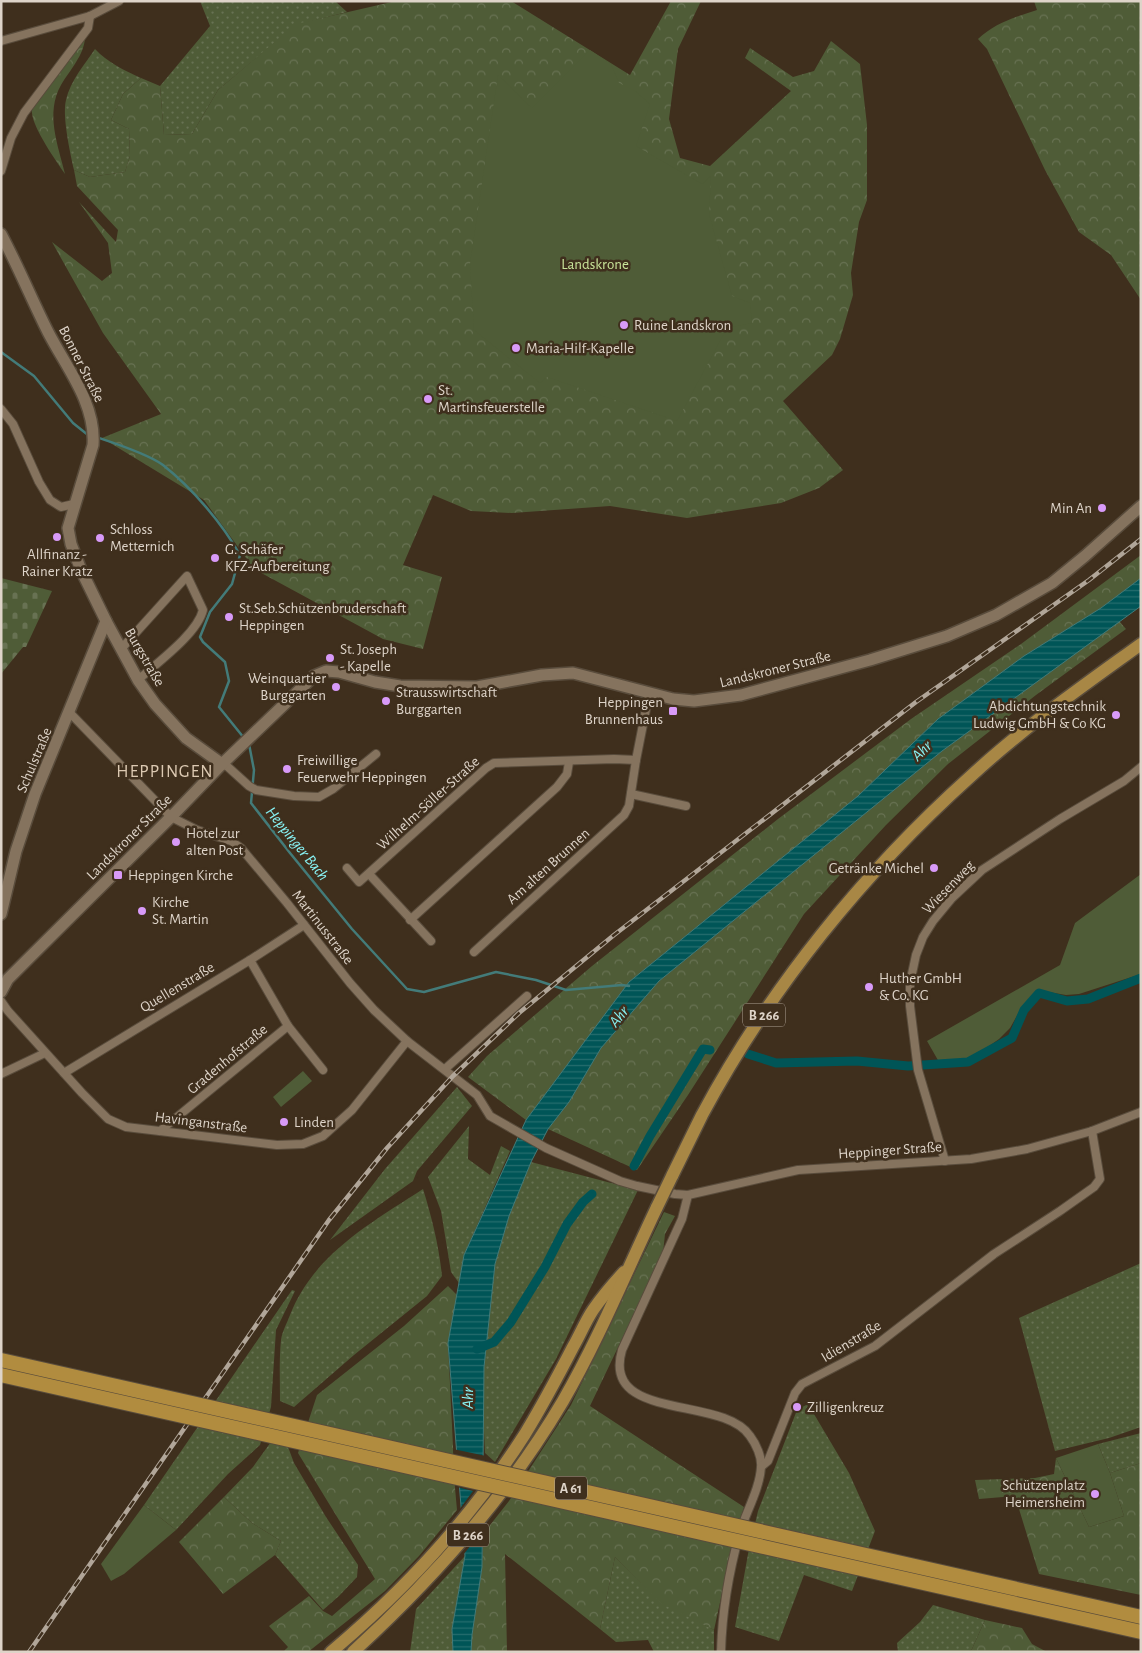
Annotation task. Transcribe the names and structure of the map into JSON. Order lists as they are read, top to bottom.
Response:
{
  "streets": {
    "highway": ["B 266", "A 61"],
    "main road": [
      "Bonner Straße",
      "Burgstraße",
      "Landskroner Straße",
      "Schulstraße"
    ],
    "street": [
      "Wilhelm-Söller-Straße",
      "Am alten Brunnen",
      "Wiesenweg",
      "Martinusstraße",
      "Quellenstraße",
      "Gradenhofstraße",
      "Havinganstraße",
      "Heppinger Straße",
      "Idienstraße"
    ]
  },
  "crossings": [
    ["Bonner Straße", "Burgstraße"],
    ["Burgstraße", "Landskroner Straße"],
    ["Burgstraße", "Schulstraße"],
    ["Landskroner Straße", "Am alten Brunnen"],
    ["Landskroner Straße", "Martinusstraße"],
    ["Schulstraße", "Martinusstraße"],
    ["Wilhelm-Söller-Straße", "Am alten Brunnen"],
    ["Wiesenweg", "Heppinger Straße"],
    ["Martinusstraße", "Quellenstraße"],
    ["Martinusstraße", "Havinganstraße"],
    ["Martinusstraße", "Heppinger Straße"],
    ["Quellenstraße", "Havinganstraße"],
    ["Gradenhofstraße", "Havinganstraße"],
    ["Heppinger Straße", "Idienstraße"]
  ],
  "districts": ["HEPPINGEN"],
  "water": ["Ahr", "Heppinger Bach"],
  "parks": ["Landskrone"],
  "places": {
    "other": [
      "Ruine Landskron",
      "Maria-Hilf-Kapelle",
      "St. Martinsfeuerstelle",
      "Min An",
      "Allfinanz - Rainer Kratz",
      "Schloss Metternich",
      "G. Schäfer KFZ-Aufbereitung",
      "St.Seb.Schützenbruderschaft Heppingen",
      "St. Joseph - Kapelle",
      "Weinquartier Burggarten",
      "Strausswirtschaft Burggarten",
      "Abdichtungstechnik Ludwig GmbH & Co KG",
      "Freiwillige Feuerwehr Heppingen",
      "Hotel zur alten Post",
      "Getränke Michel",
      "Kirche St. Martin",
      "Huther GmbH & Co. KG",
      "Linden",
      "Zilligenkreuz",
      "Schützenplatz Heimersheim"
    ],
    "transit": ["Heppingen Brunnenhaus", "Heppingen Kirche"]
  }
}
